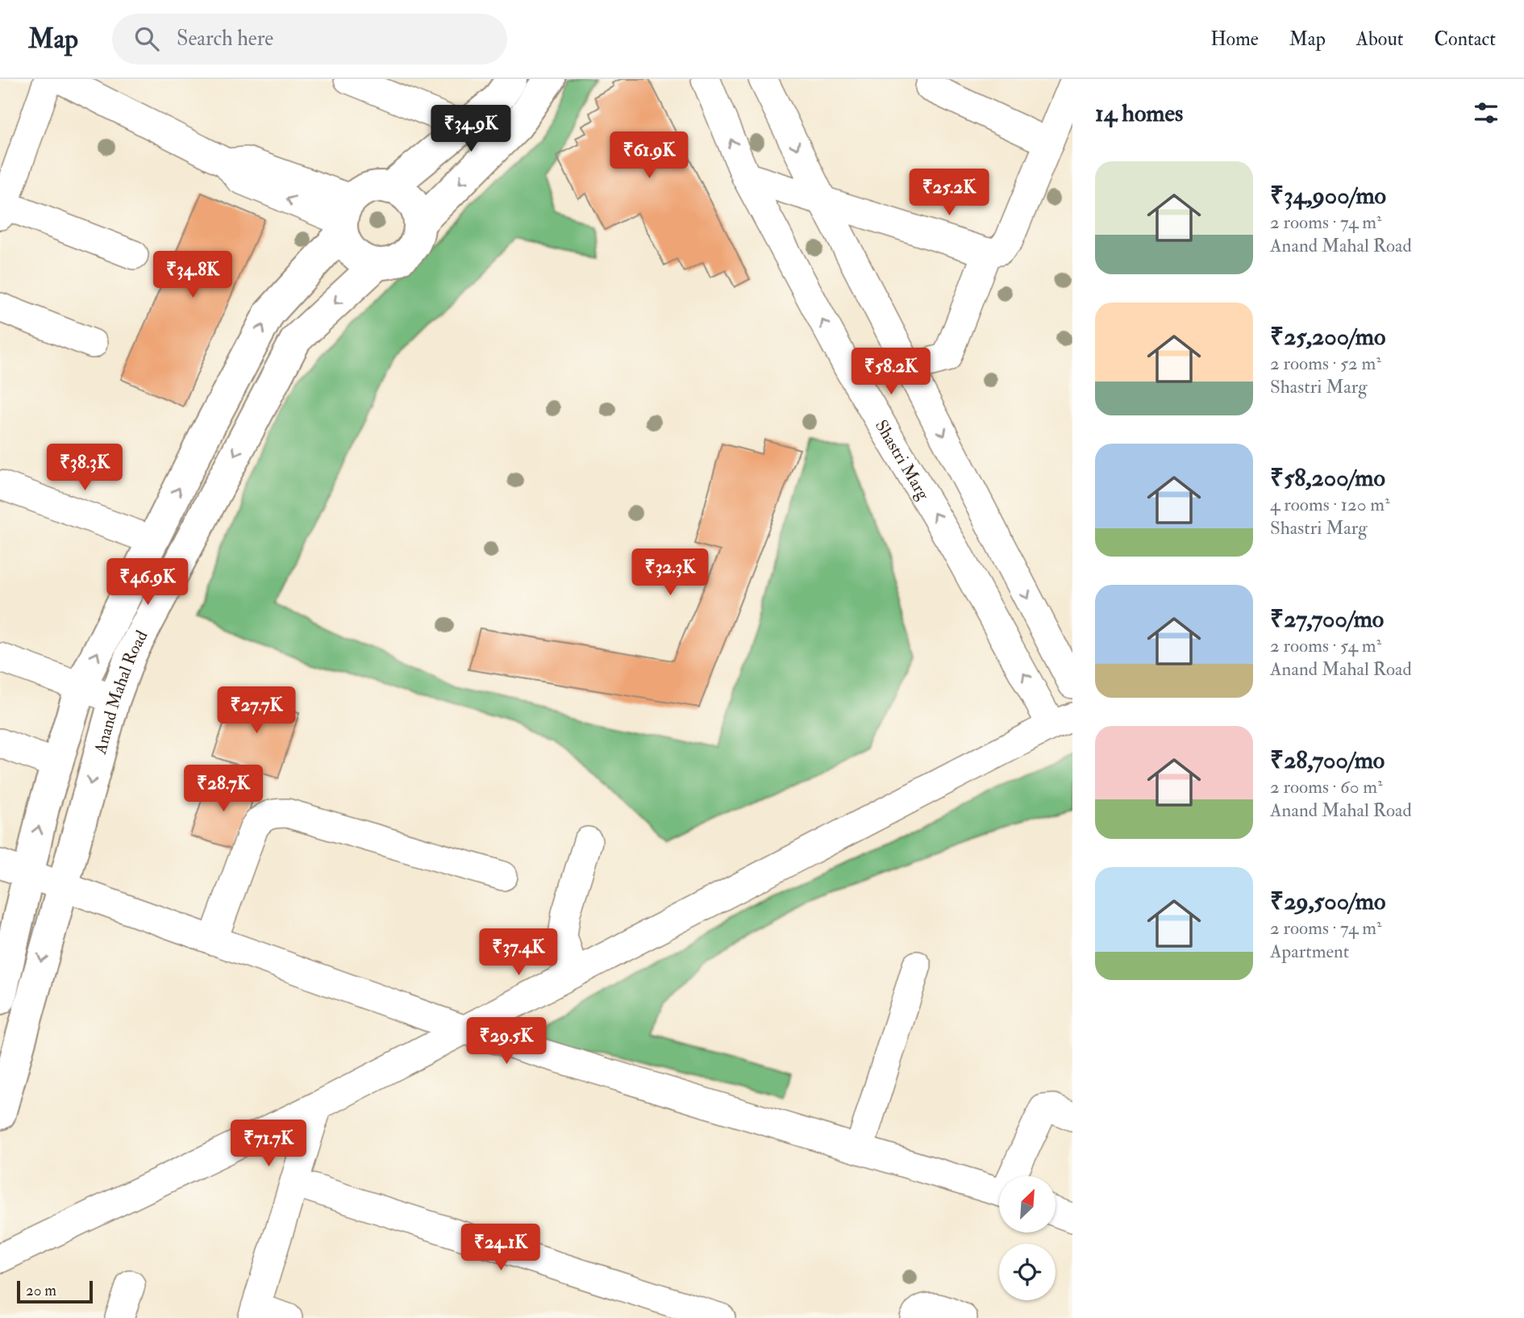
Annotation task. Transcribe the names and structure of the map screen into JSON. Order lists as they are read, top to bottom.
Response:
{
  "streets": {
    "main road": ["Anand Mahal Road"],
    "street": ["Shastri Marg"]
  },
  "scale_bar": "20 m",
  "north": "top right",
  "page": {
    "header": "Map",
    "search": "Search here",
    "nav": [
      "Home",
      "Map",
      "About",
      "Contact"
    ],
    "heading": "14 homes",
    "price": [
      "₹34.9K",
      "₹61.9K",
      "₹25.2K",
      "₹34.8K",
      "₹58.2K",
      "₹38.3K",
      "₹32.3K",
      "₹46.9K",
      "₹27.7K",
      "₹28.7K",
      "₹37.4K",
      "₹29.5K",
      "₹71.7K",
      "₹24.1K"
    ],
    "list": [
      {
        "name": "₹34,900/mo",
        "note": "2 rooms · 74 m² · Anand Mahal Road"
      },
      {
        "name": "₹25,200/mo",
        "note": "2 rooms · 52 m² · Shastri Marg"
      },
      {
        "name": "₹58,200/mo",
        "note": "4 rooms · 120 m² · Shastri Marg"
      },
      {
        "name": "₹27,700/mo",
        "note": "2 rooms · 54 m² · Anand Mahal Road"
      },
      {
        "name": "₹28,700/mo",
        "note": "2 rooms · 60 m² · Anand Mahal Road"
      },
      {
        "name": "₹29,500/mo",
        "note": "2 rooms · 74 m² · Apartment"
      }
    ],
    "scale": "20 m"
  }
}
